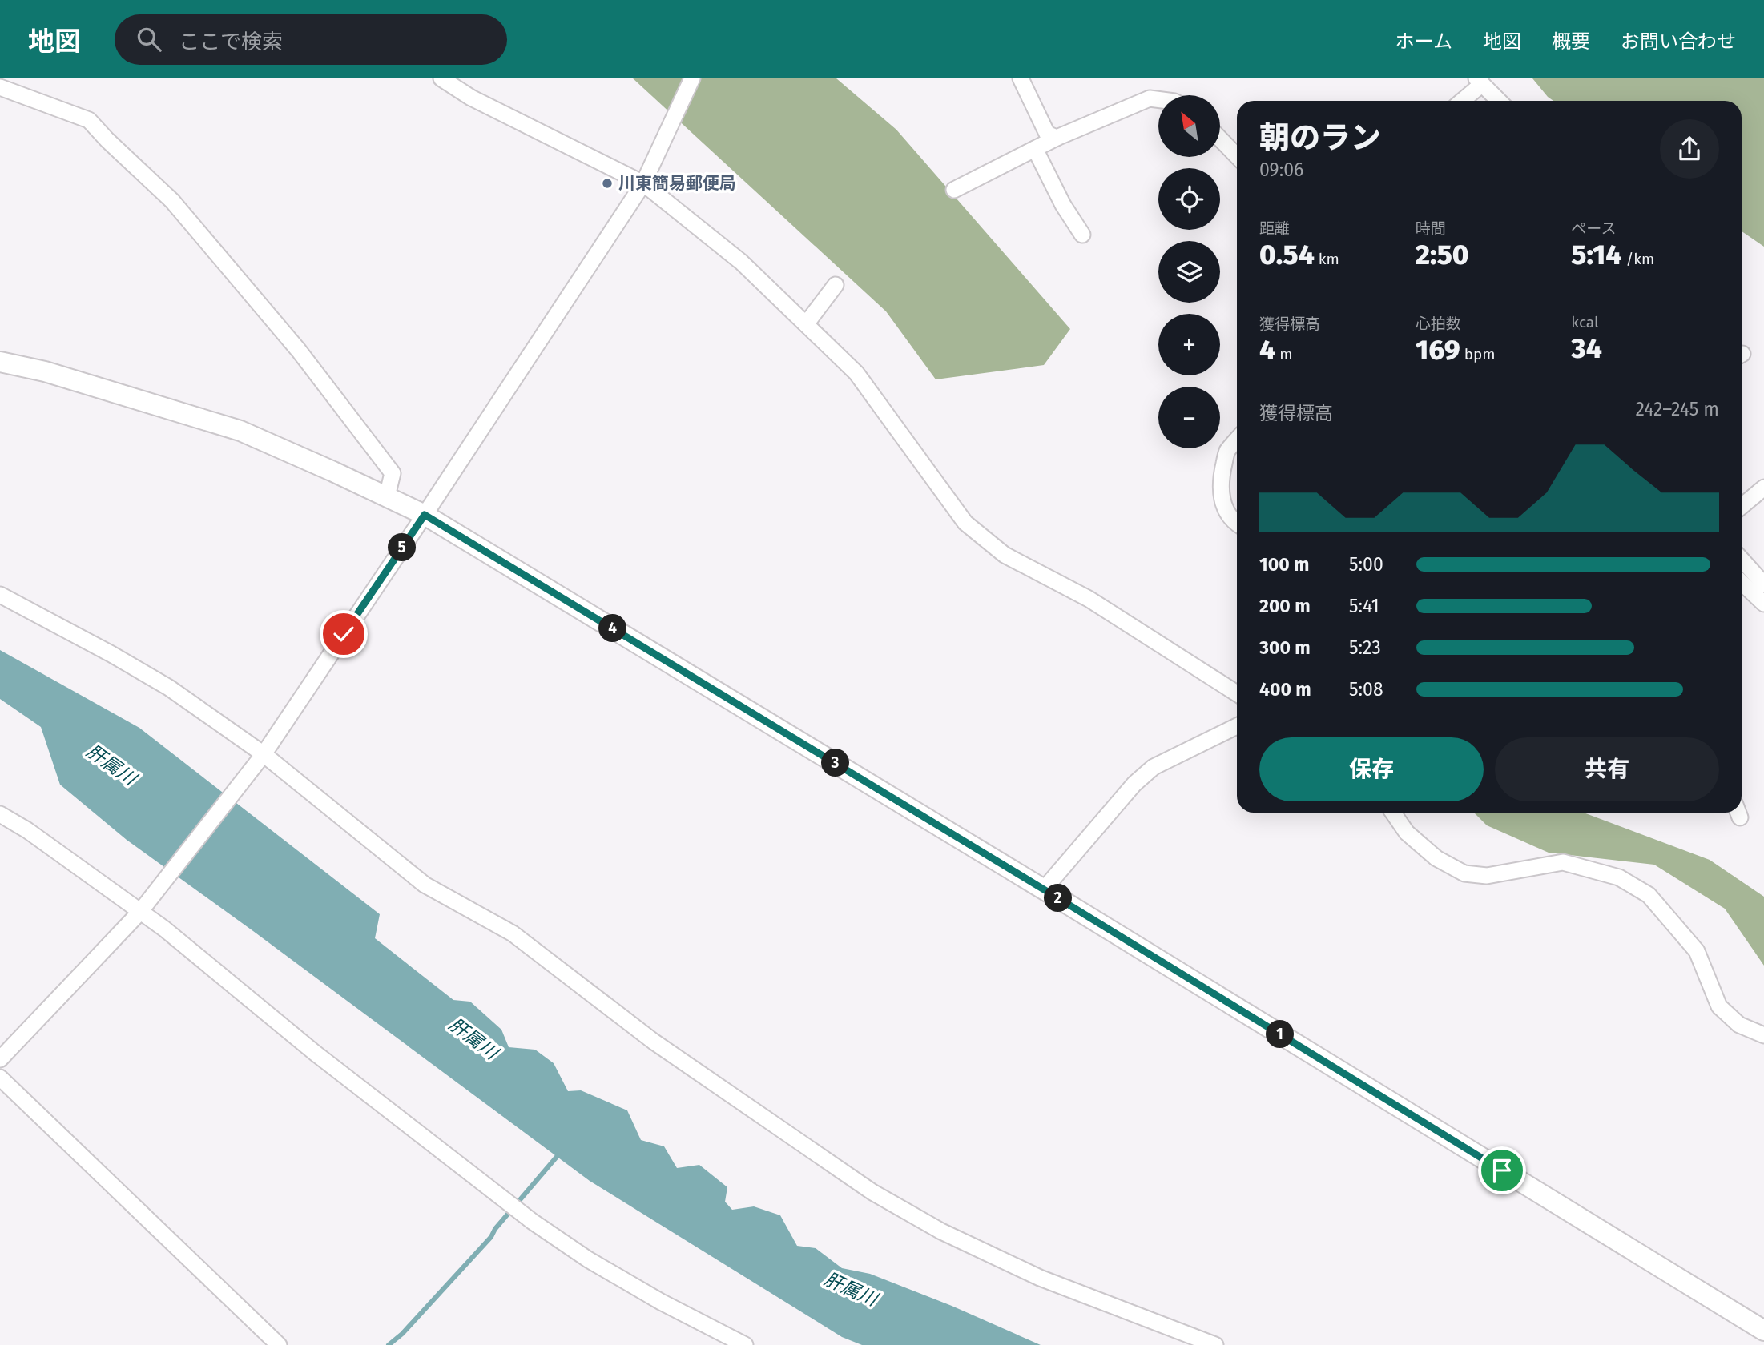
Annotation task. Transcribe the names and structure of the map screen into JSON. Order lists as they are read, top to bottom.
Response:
{
  "water": ["肝属川"],
  "places": ["川東簡易郵便局"],
  "north": "top left",
  "page": {
    "header": "地図",
    "search": "ここで検索",
    "nav": [
      "ホーム",
      "地図",
      "概要",
      "お問い合わせ"
    ],
    "map_buttons": ["+", "−"],
    "heading": ["朝のラン", "09:06"],
    "stats": [
      ["距離", "0.54 km"],
      ["時間", "2:50"],
      ["ペース", "5:14 /km"],
      ["獲得標高", "4 m"],
      ["心拍数", "169 bpm"],
      ["kcal", "34"]
    ],
    "chart": ["獲得標高", "242–245 m"],
    "pins": [
      "5",
      "4",
      "3",
      "2",
      "1"
    ],
    "list": [
      {
        "name": "100 m",
        "note": "5:00"
      },
      {
        "name": "200 m",
        "note": "5:41"
      },
      {
        "name": "300 m",
        "note": "5:23"
      },
      {
        "name": "400 m",
        "note": "5:08"
      }
    ],
    "buttons": ["保存", "共有"]
  }
}
